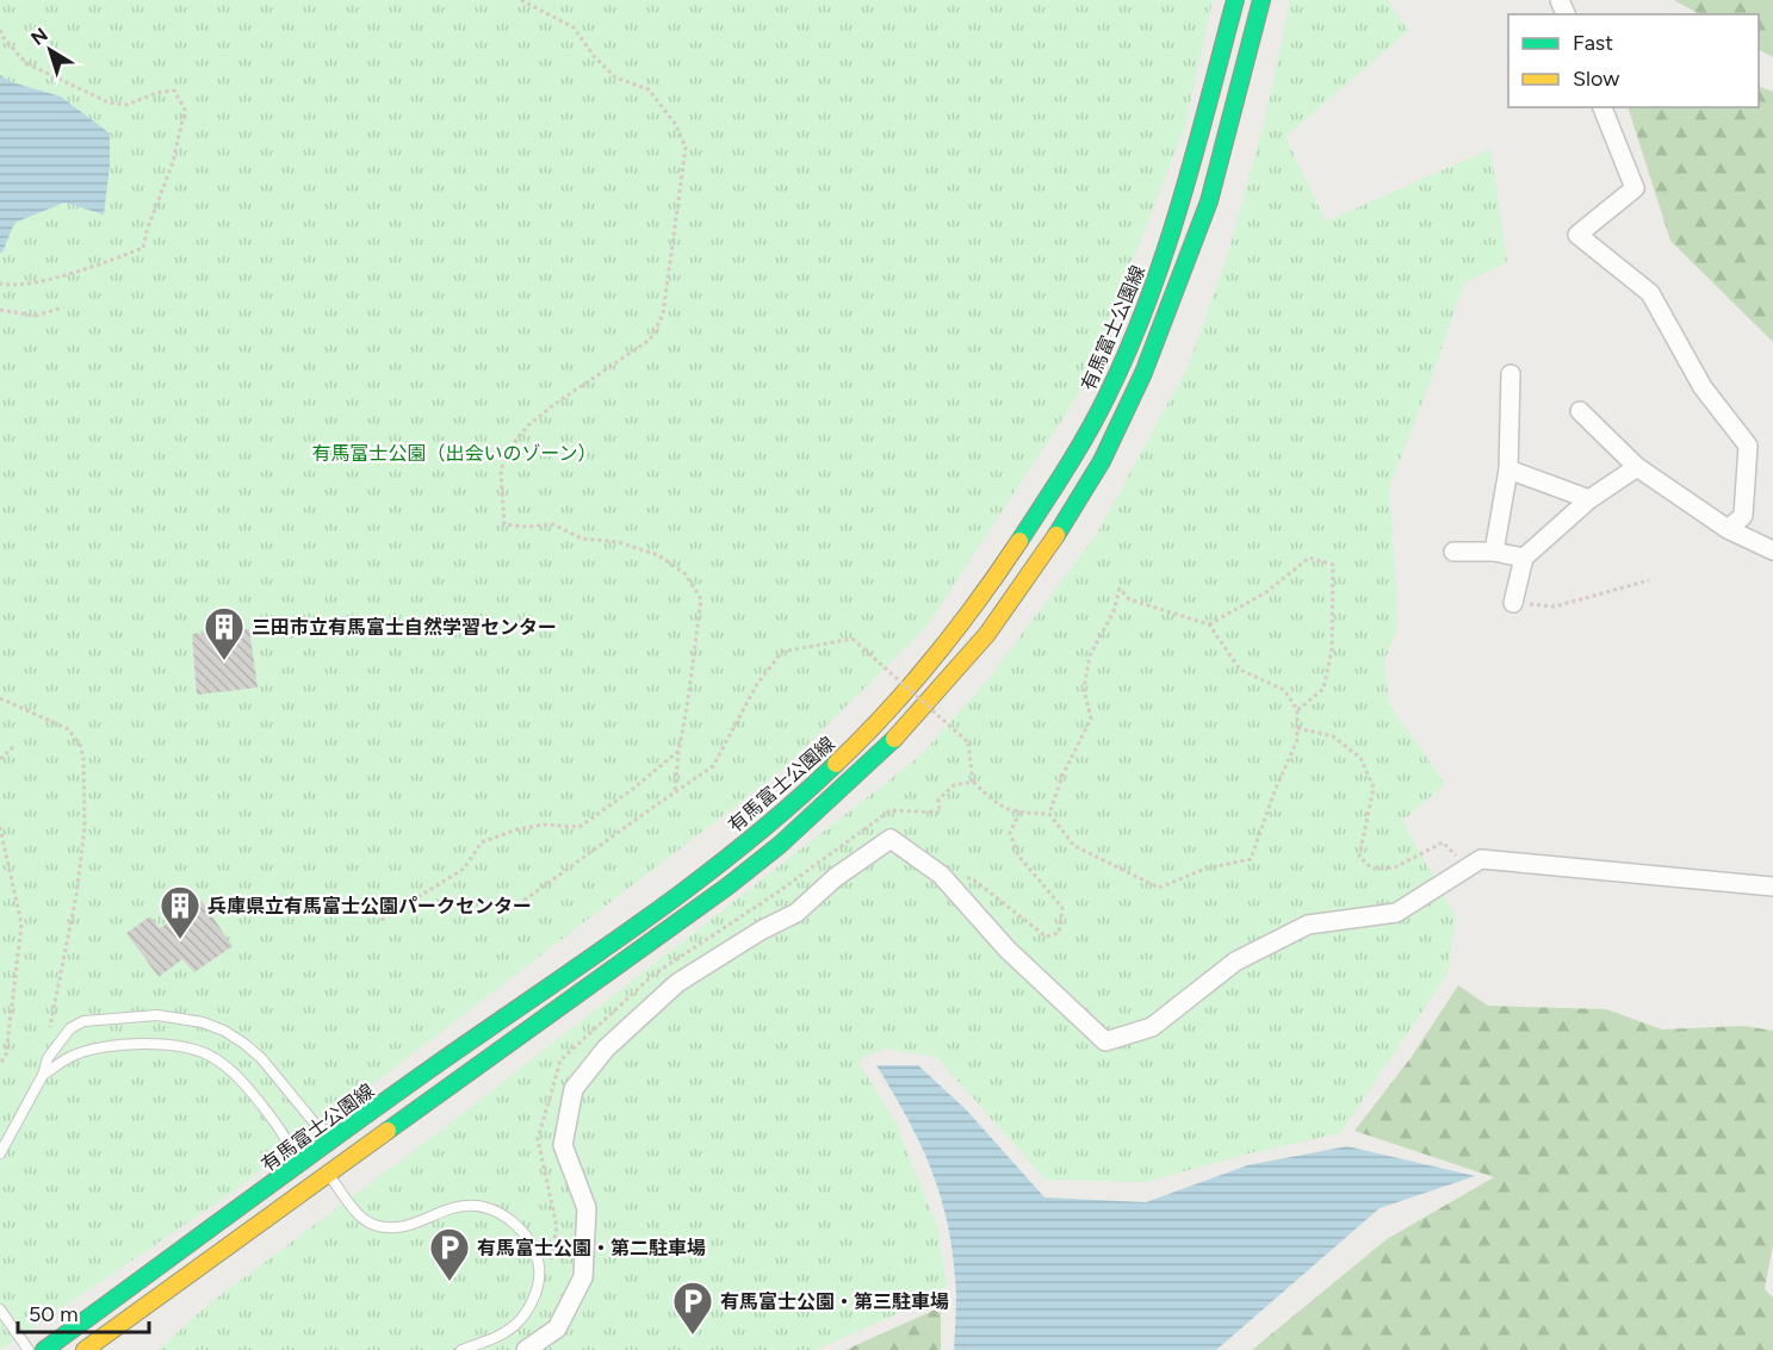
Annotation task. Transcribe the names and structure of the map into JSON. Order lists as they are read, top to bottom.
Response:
{
  "streets": {
    "main road": ["有馬富士公園線"]
  },
  "parks": ["有馬富士公園（出会いのゾーン）"],
  "places": {
    "building": ["三田市立有馬富士自然学習センター", "兵庫県立有馬富士公園パークセンター"],
    "parking": ["有馬富士公園・第二駐車場", "有馬富士公園・第三駐車場"]
  },
  "legend": ["Fast", "Slow"],
  "scale_bar": "50 m",
  "north": "top left"
}
